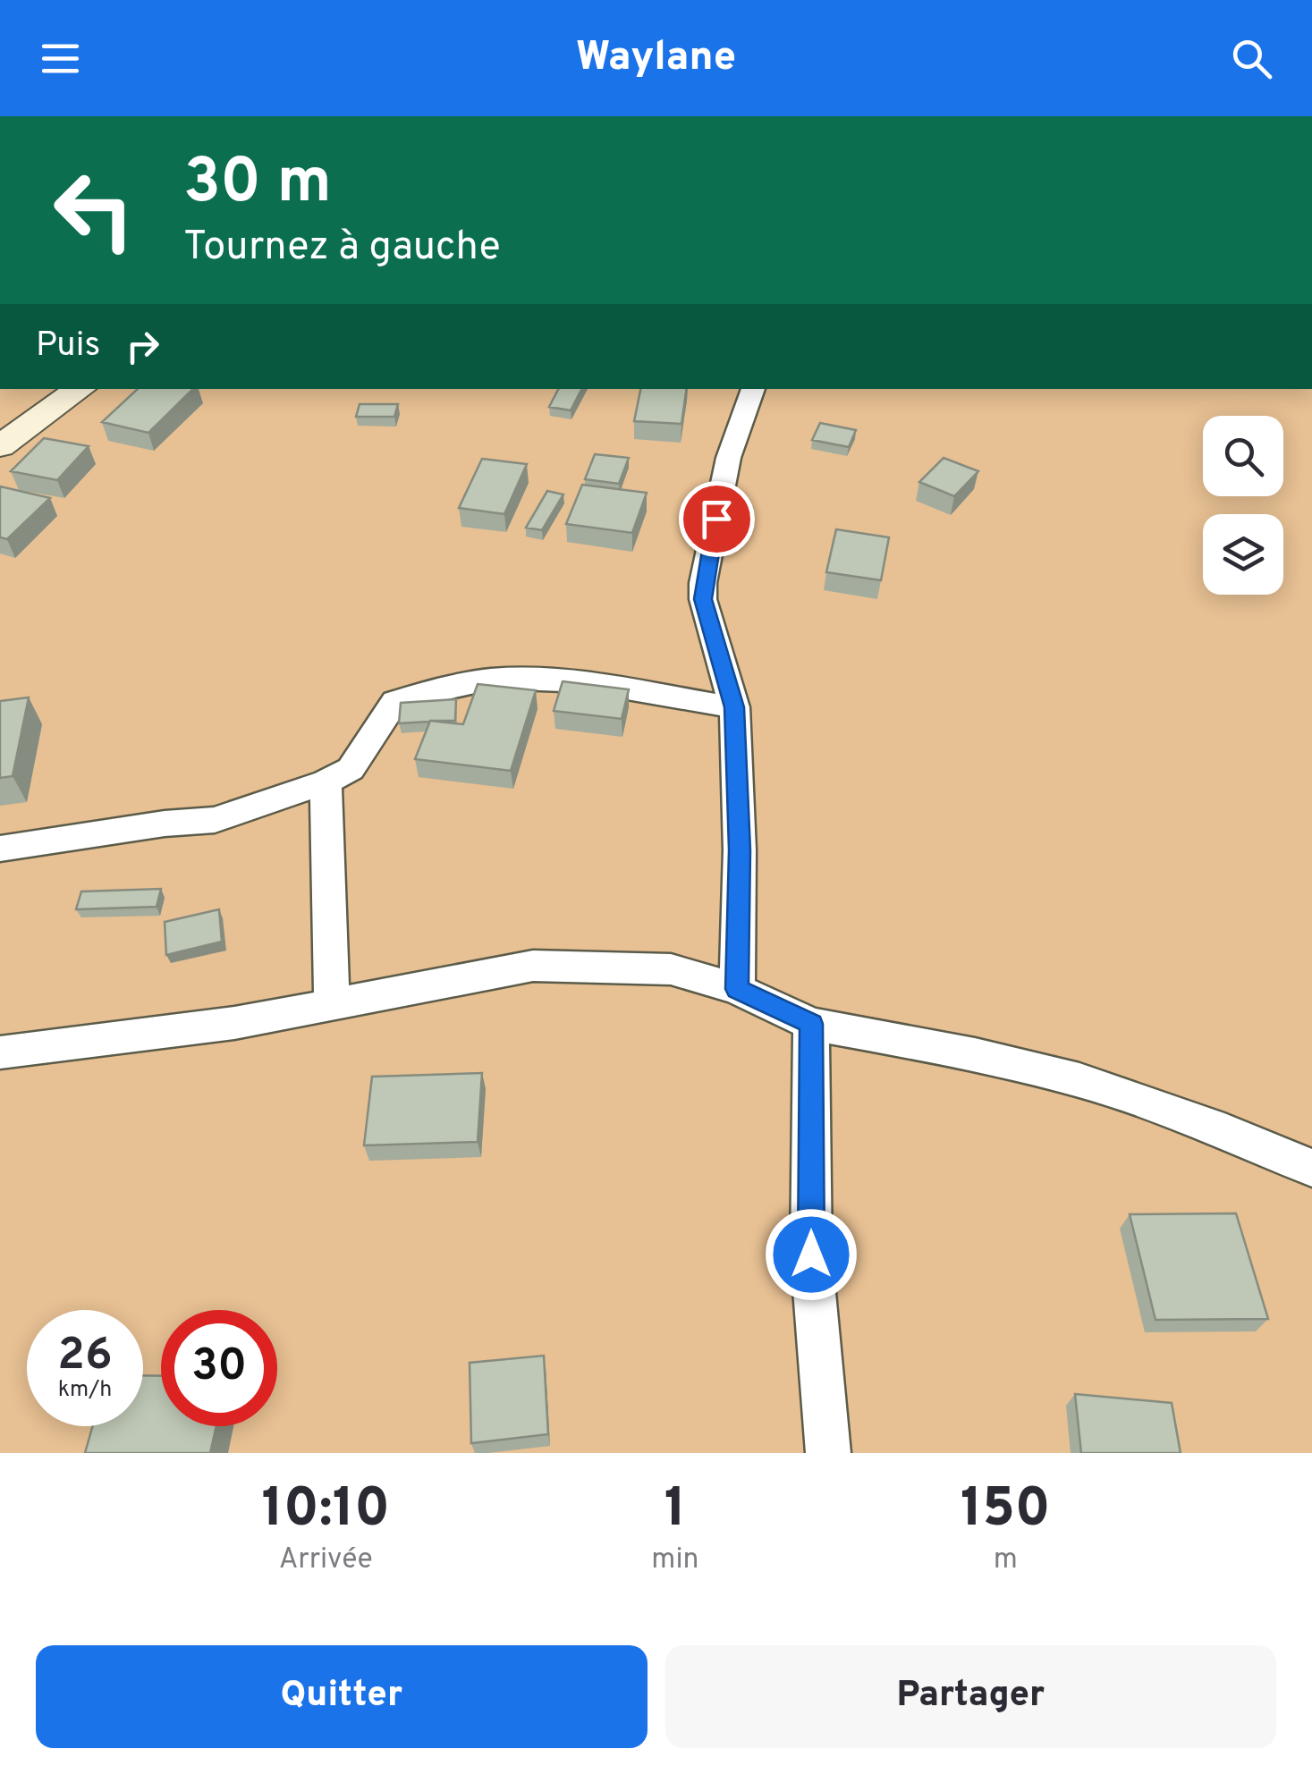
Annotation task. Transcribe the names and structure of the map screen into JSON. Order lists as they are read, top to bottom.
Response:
{
  "page": {
    "header": "Waylane",
    "turn": ["30 m", "Tournez à gauche"],
    "then": "Puis",
    "speed": "26 km/h",
    "limit": "30",
    "eta": [
      "10:10",
      "Arrivée",
      "1",
      "min",
      "150",
      "m"
    ],
    "buttons": ["Quitter", "Partager"]
  }
}
